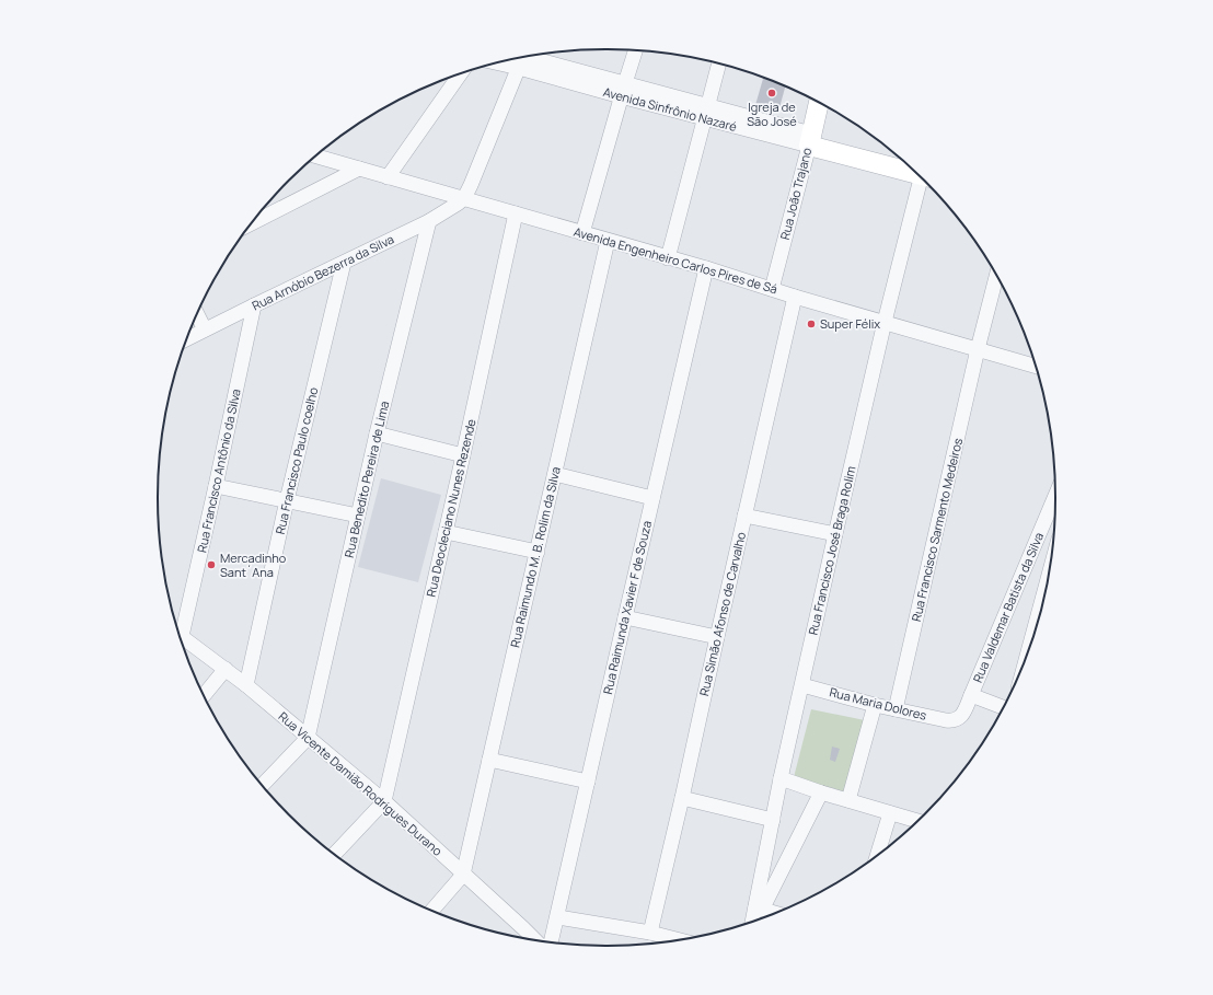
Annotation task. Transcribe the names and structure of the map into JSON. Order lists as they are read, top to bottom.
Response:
{
  "streets": {
    "street": [
      "Avenida Sinfrônio Nazaré",
      "Rua João Trajano",
      "Avenida Engenheiro Carlos Pires de Sá",
      "Rua Arnóbio Bezerra da Silva",
      "Rua Francisco Paulo coelho",
      "Rua Francisco Antônio da Silva",
      "Rua Benedito Pereira de Lima",
      "Rua Deocleciano Nunes Rezende",
      "Rua Francisco Sarmento Medeiros",
      "Rua Francisco José Braga Rolim",
      "Rua Raimundo M. B. Rolim da Silva",
      "Rua Raimunda Xavier F de Souza",
      "Rua Valdemar Batista da Silva",
      "Rua Simão Afonso de Carvalho",
      "Rua Maria Dolores",
      "Rua Vicente Damião Rodrigues Durano"
    ]
  },
  "crossings": [
    ["Avenida Sinfrônio Nazaré", "Rua João Trajano"],
    ["Rua João Trajano", "Avenida Engenheiro Carlos Pires de Sá"],
    ["Avenida Engenheiro Carlos Pires de Sá", "Rua Arnóbio Bezerra da Silva"],
    ["Avenida Engenheiro Carlos Pires de Sá", "Rua Deocleciano Nunes Rezende"],
    ["Avenida Engenheiro Carlos Pires de Sá", "Rua Francisco Sarmento Medeiros"],
    ["Avenida Engenheiro Carlos Pires de Sá", "Rua Francisco José Braga Rolim"],
    ["Avenida Engenheiro Carlos Pires de Sá", "Rua Raimundo M. B. Rolim da Silva"],
    ["Avenida Engenheiro Carlos Pires de Sá", "Rua Raimunda Xavier F de Souza"],
    ["Avenida Engenheiro Carlos Pires de Sá", "Rua Simão Afonso de Carvalho"],
    ["Rua Arnóbio Bezerra da Silva", "Rua Francisco Paulo coelho"],
    ["Rua Arnóbio Bezerra da Silva", "Rua Francisco Antônio da Silva"],
    ["Rua Arnóbio Bezerra da Silva", "Rua Benedito Pereira de Lima"],
    ["Rua Francisco Paulo coelho", "Rua Vicente Damião Rodrigues Durano"],
    ["Rua Benedito Pereira de Lima", "Rua Vicente Damião Rodrigues Durano"],
    ["Rua Deocleciano Nunes Rezende", "Rua Vicente Damião Rodrigues Durano"],
    ["Rua Francisco Sarmento Medeiros", "Rua Maria Dolores"],
    ["Rua Francisco José Braga Rolim", "Rua Maria Dolores"],
    ["Rua Raimundo M. B. Rolim da Silva", "Rua Vicente Damião Rodrigues Durano"],
    ["Rua Valdemar Batista da Silva", "Rua Maria Dolores"]
  ],
  "places": ["Igreja de São José", "Super Félix", "Mercadinho Sant´Ana"]
}
